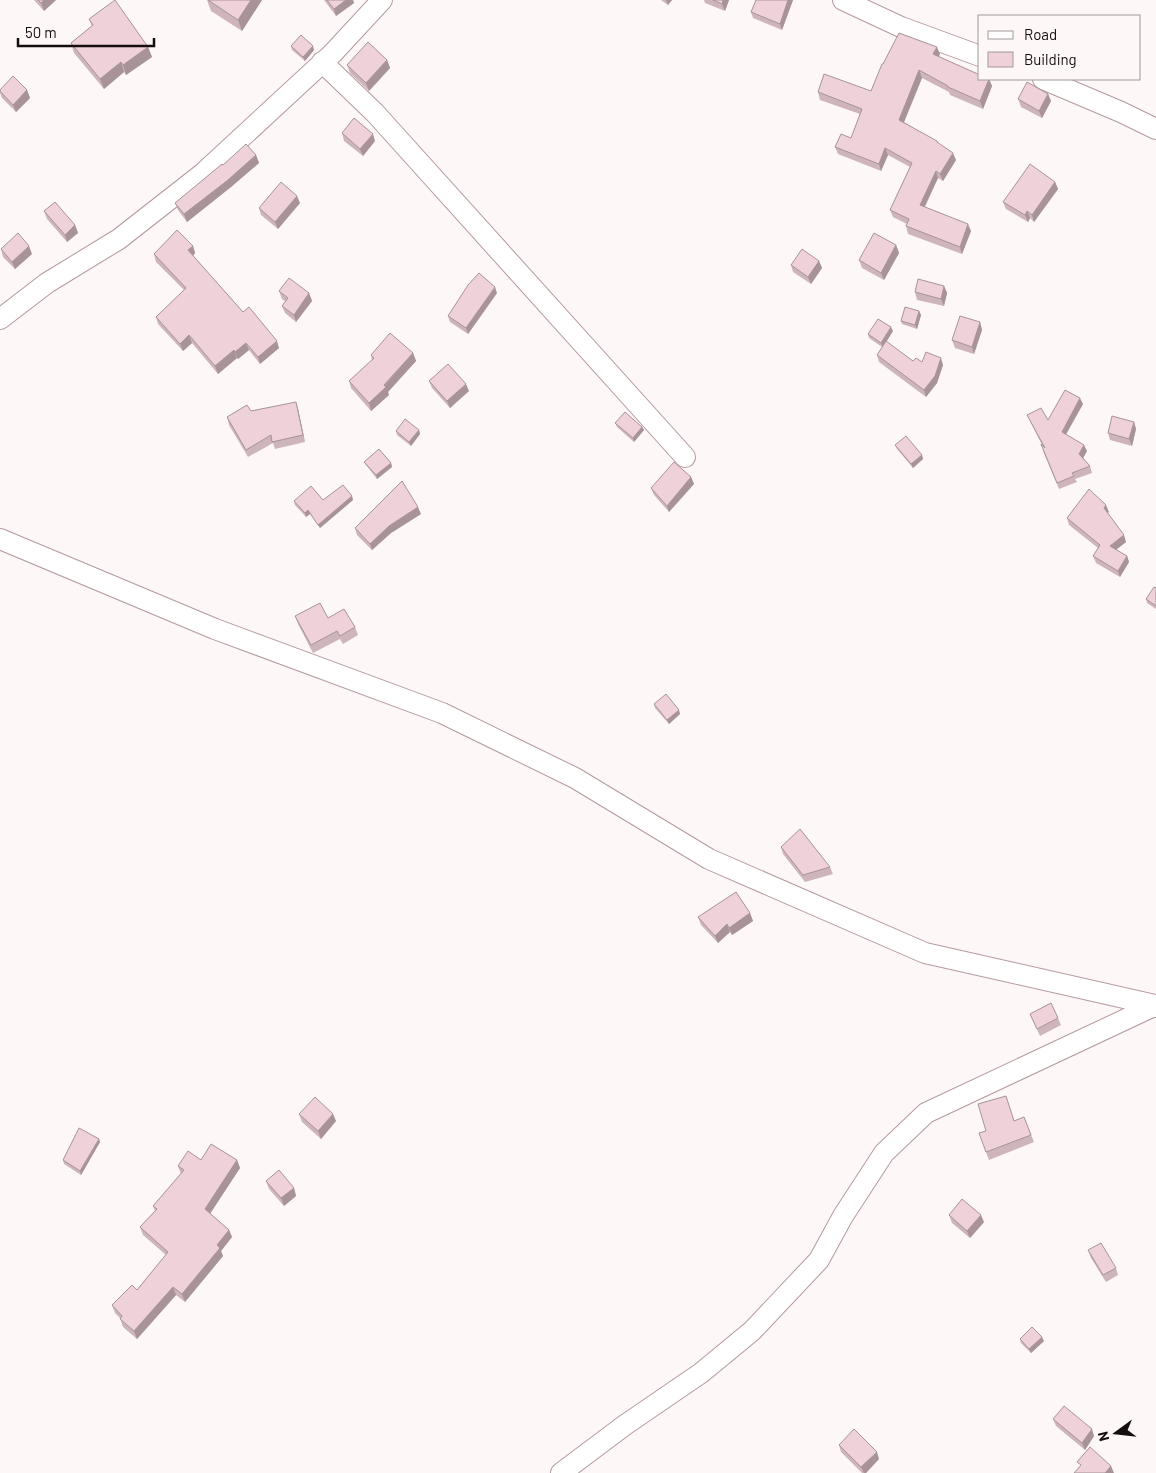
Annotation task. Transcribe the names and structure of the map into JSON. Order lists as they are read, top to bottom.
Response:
{
  "legend": ["Road", "Building"],
  "scale_bar": "50 m",
  "north": "left"
}
